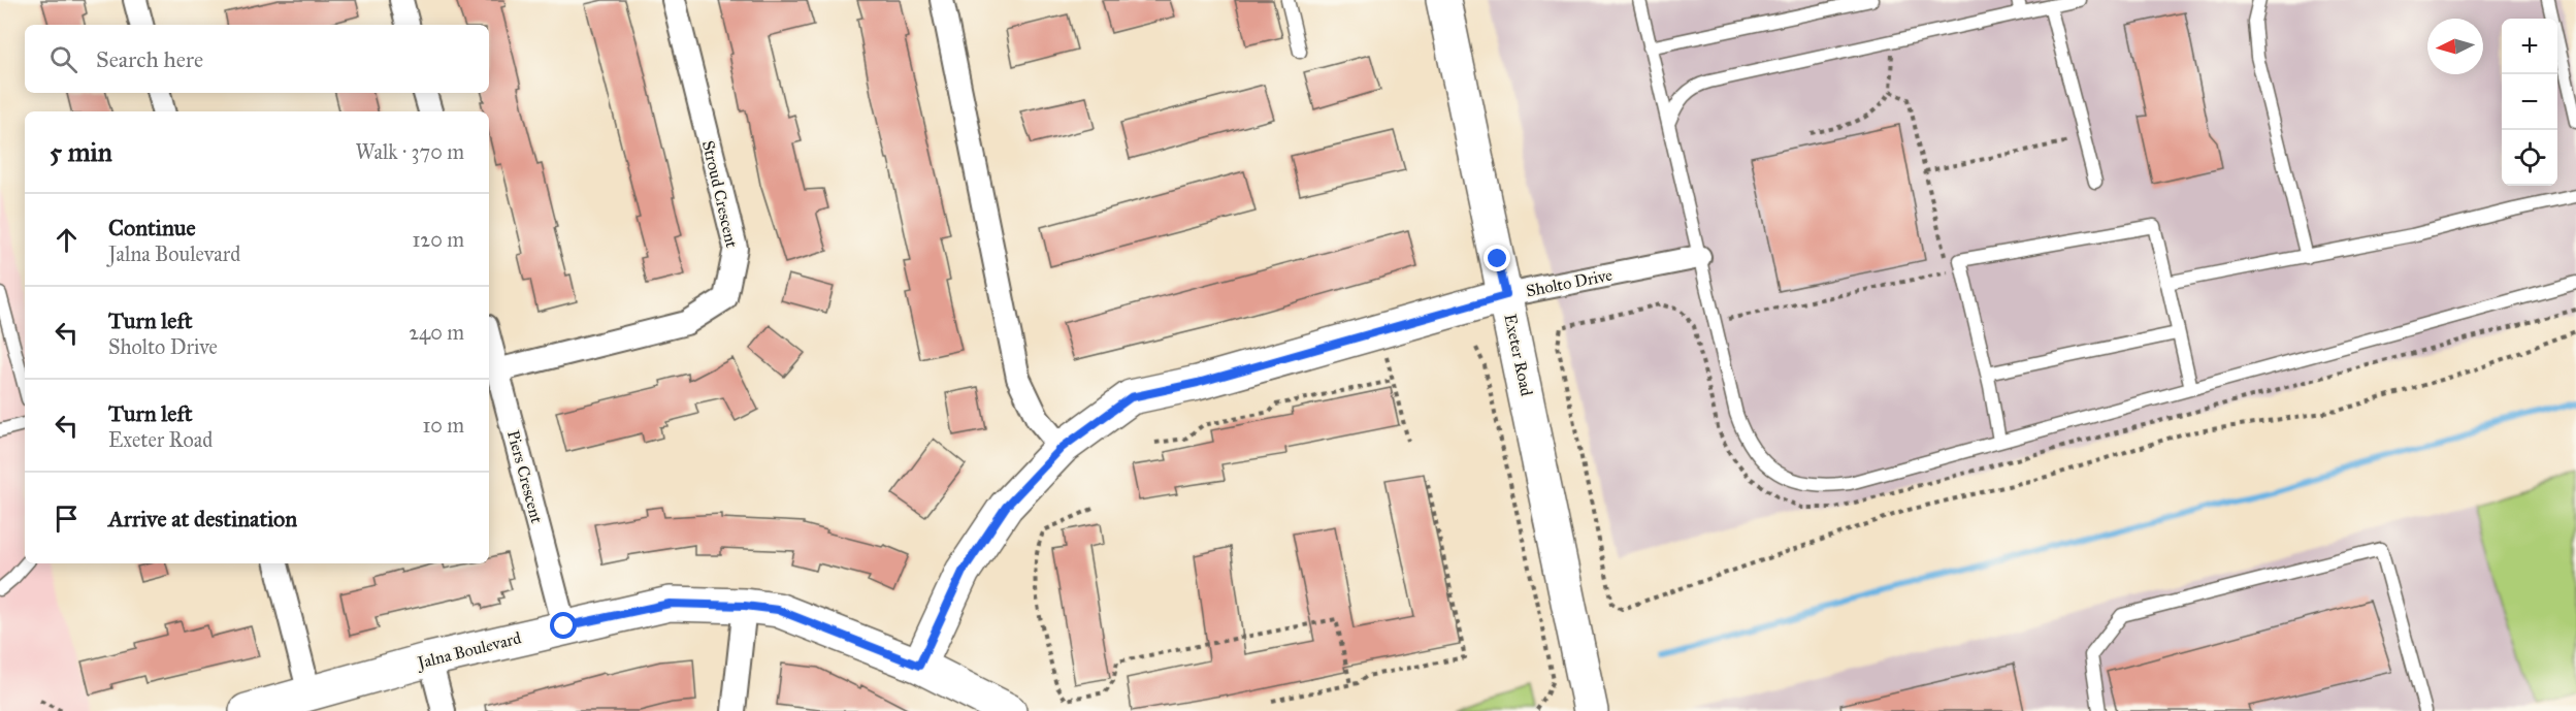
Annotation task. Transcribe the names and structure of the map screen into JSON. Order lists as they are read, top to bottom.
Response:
{
  "streets": {
    "street": [
      "Stroud Crescent",
      "Sholto Drive",
      "Exeter Road",
      "Piers Crescent",
      "Jalna Boulevard"
    ]
  },
  "crossings": [
    ["Stroud Crescent", "Piers Crescent"],
    ["Sholto Drive", "Exeter Road"],
    ["Sholto Drive", "Jalna Boulevard"],
    ["Piers Crescent", "Jalna Boulevard"]
  ],
  "north": "left",
  "page": {
    "map_buttons": ["+", "−"],
    "search": "Search here",
    "heading": ["5 min", "Walk · 370 m"],
    "list": [
      ["Continue", "Jalna Boulevard", "120 m"],
      ["Turn left", "Sholto Drive", "240 m"],
      ["Turn left", "Exeter Road", "10 m"],
      "Arrive at destination"
    ]
  }
}
